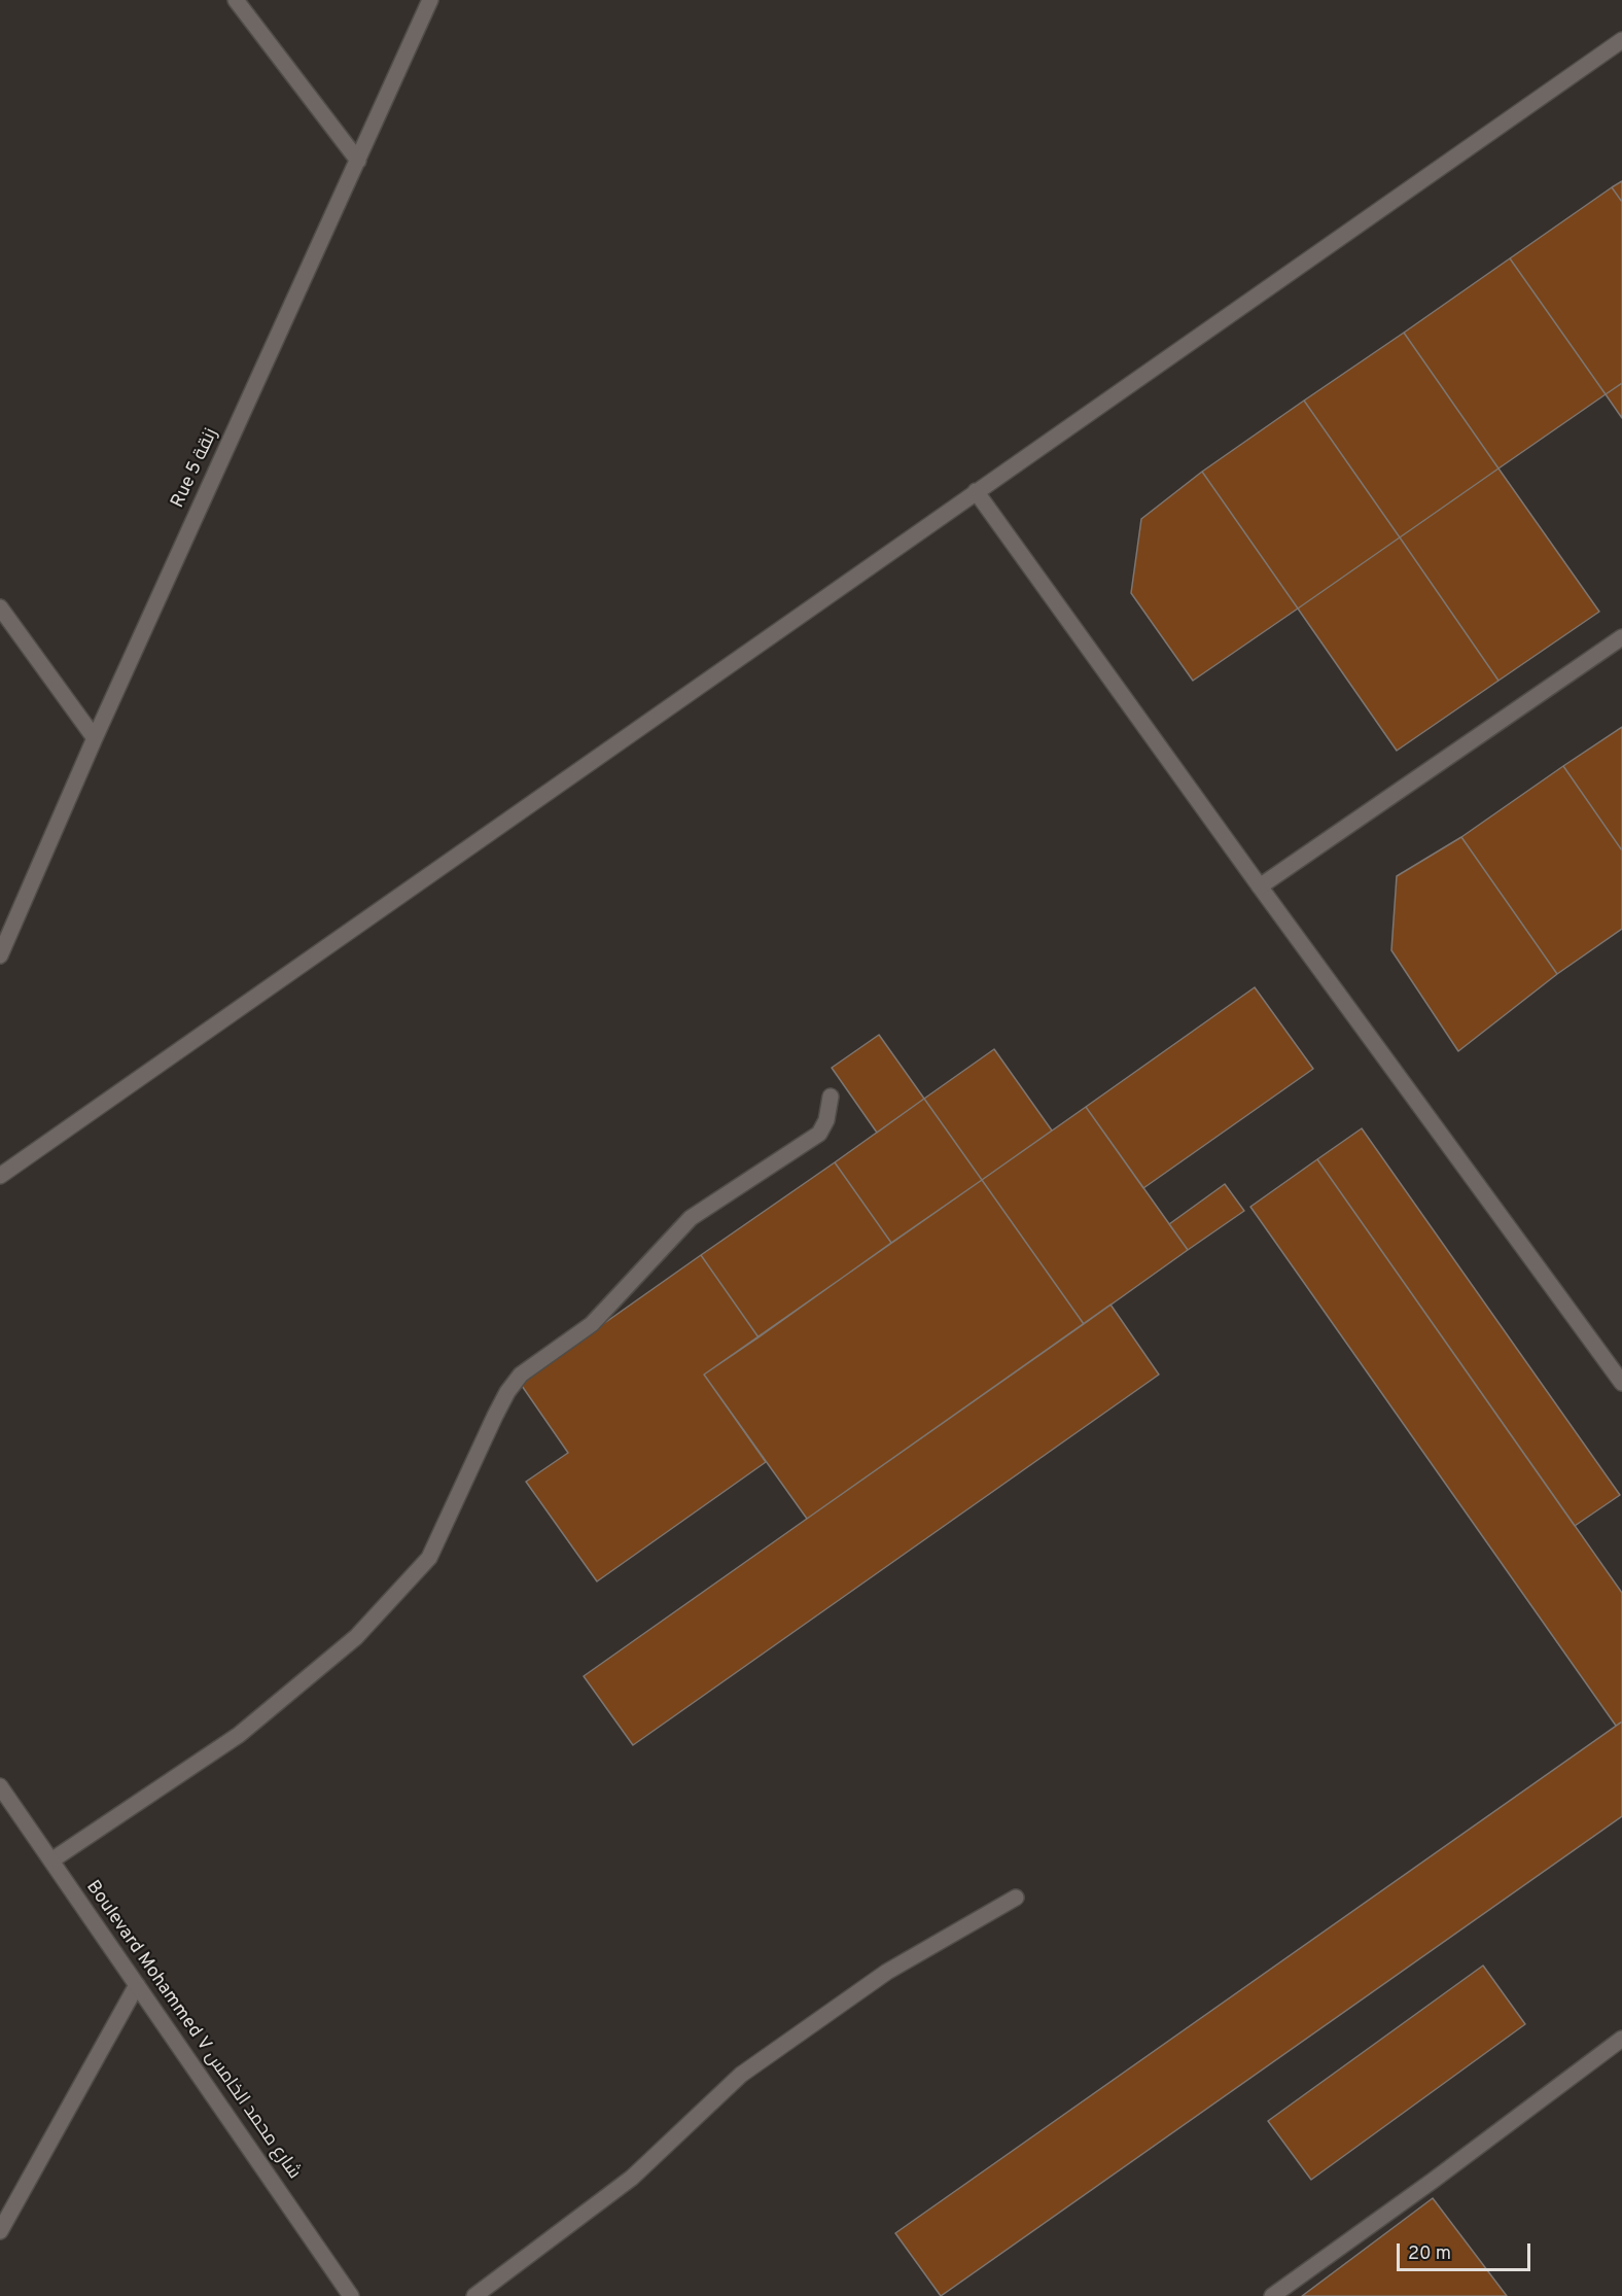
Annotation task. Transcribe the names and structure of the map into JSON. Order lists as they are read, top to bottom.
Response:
{
  "streets": {
    "street": ["Rue 5 زنقة", "Boulevard Mohammed V شارع محمد الخامس"]
  },
  "scale_bar": "20 m"
}
